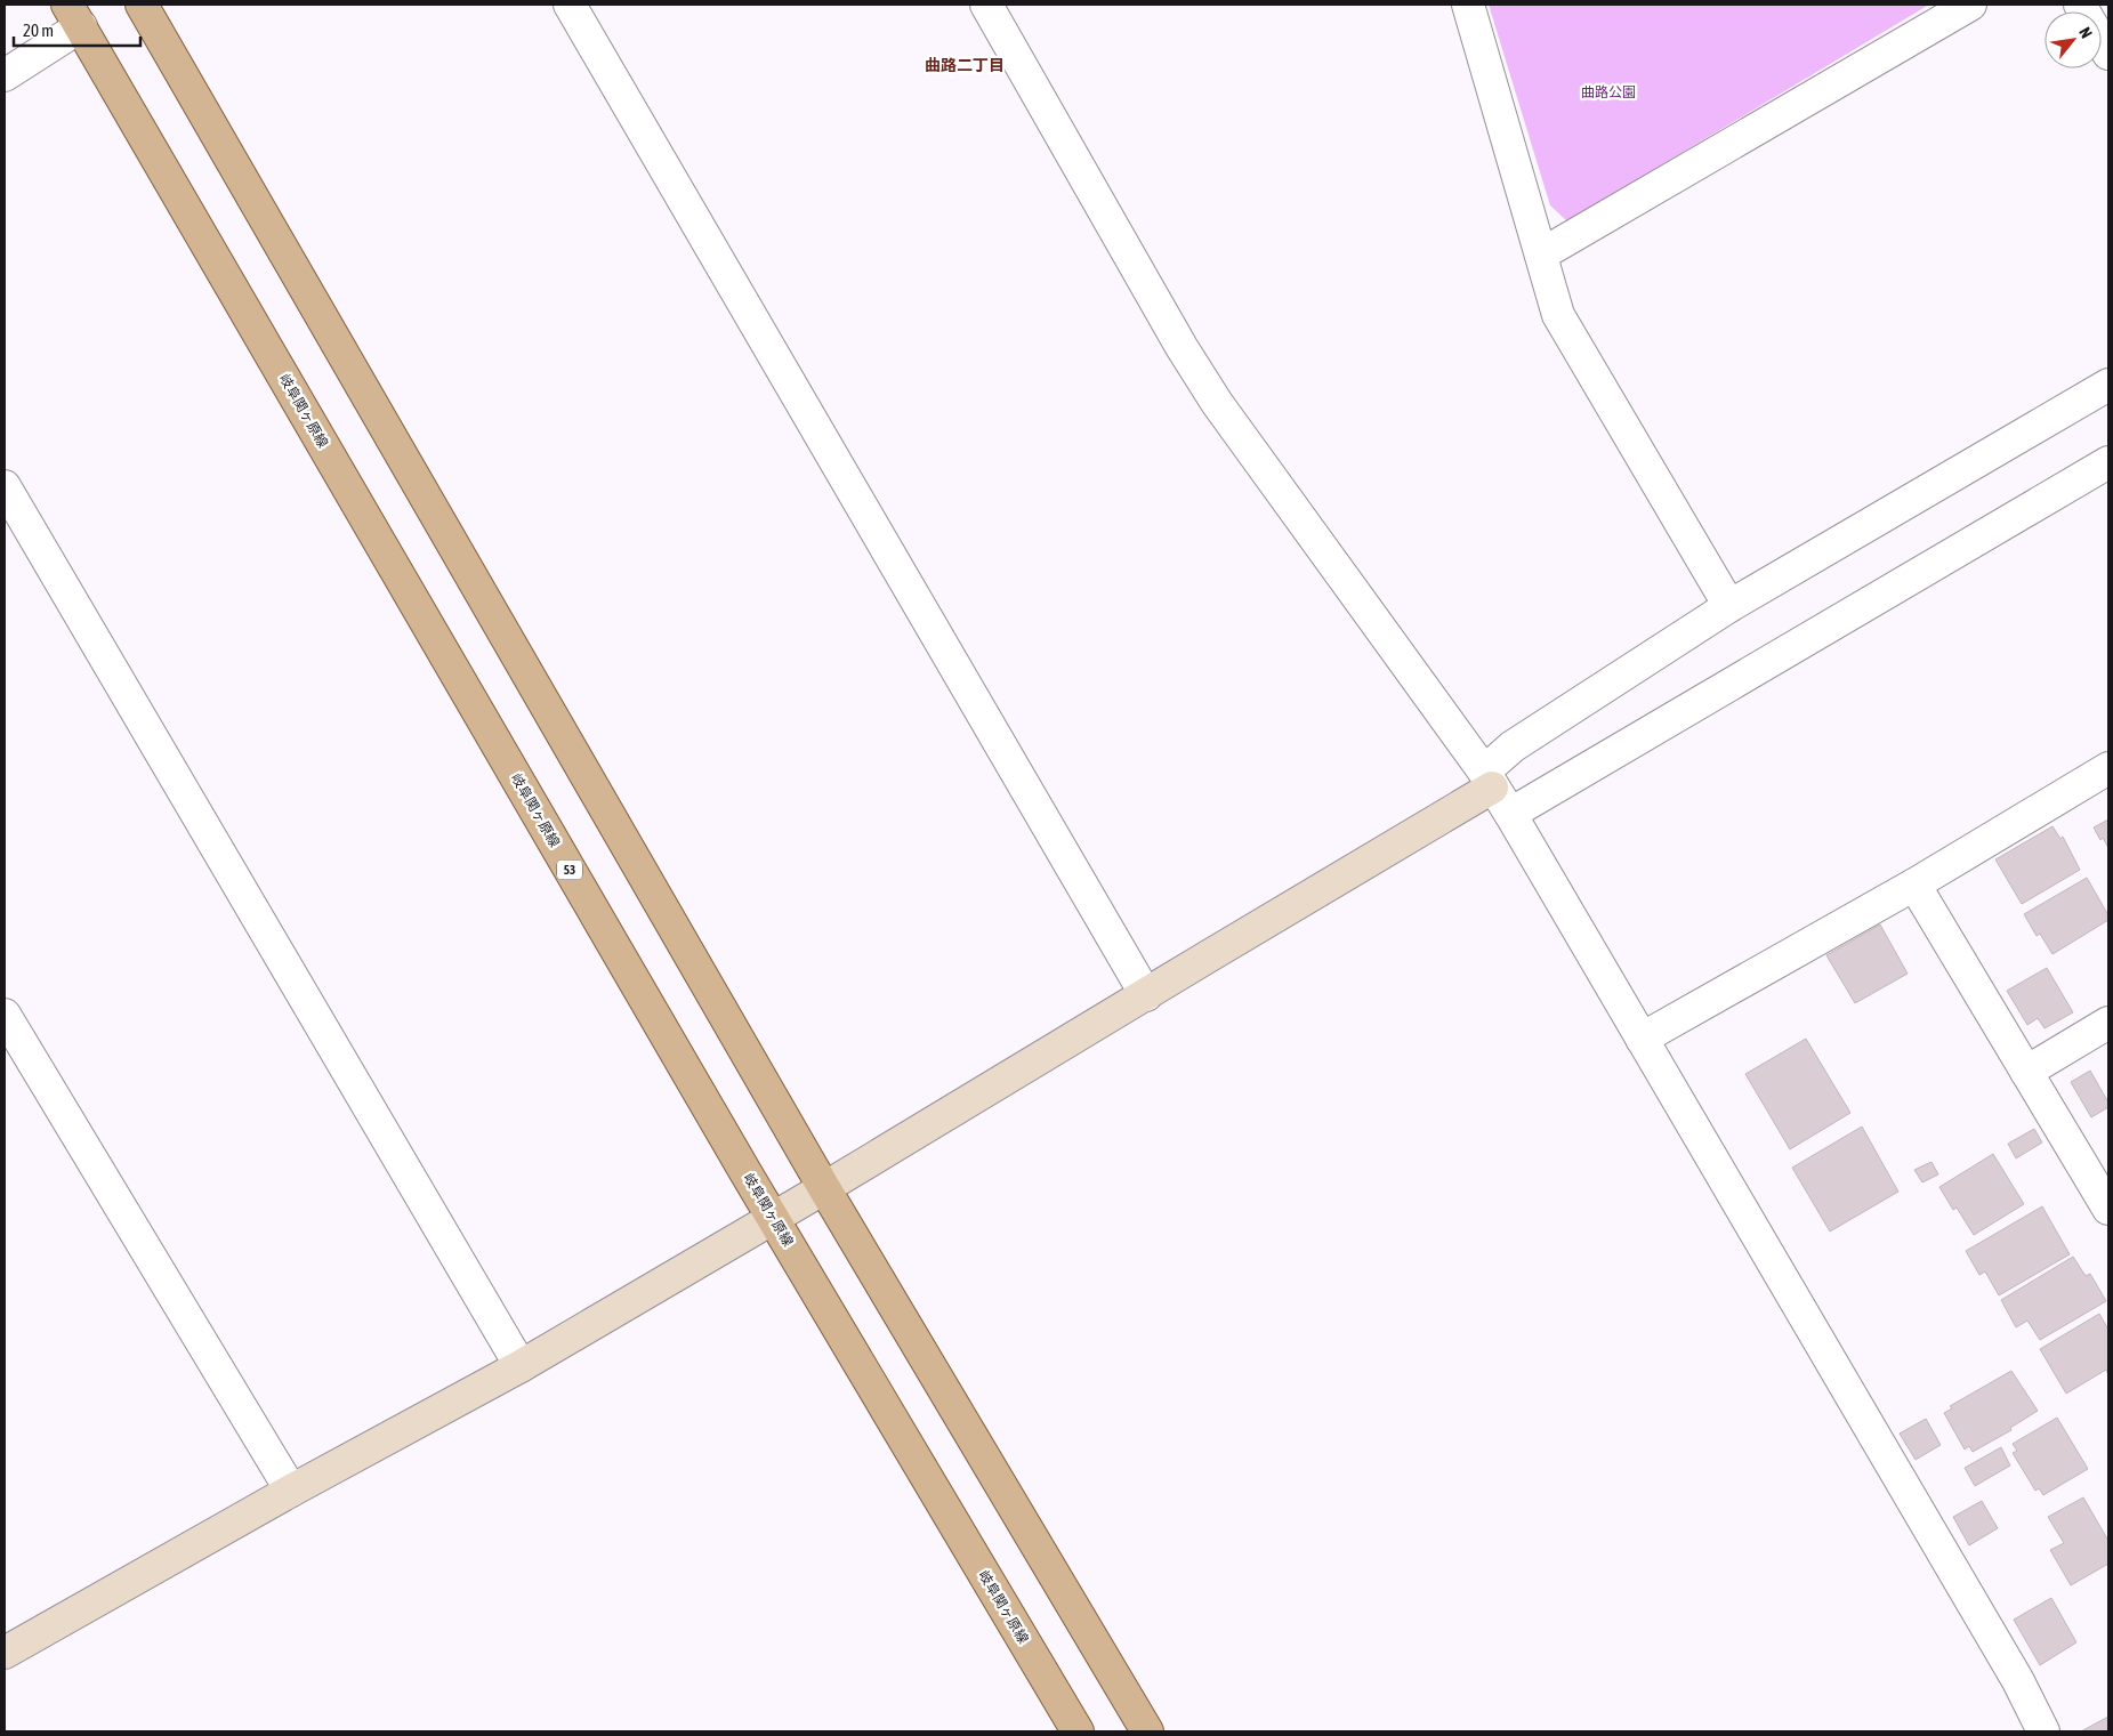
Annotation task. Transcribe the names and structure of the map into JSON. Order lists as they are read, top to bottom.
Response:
{
  "streets": {
    "main road": ["岐阜関ヶ原線", "53"]
  },
  "districts": ["曲路二丁目"],
  "parks": ["曲路公園"],
  "scale_bar": "20 m",
  "north": "top right"
}
